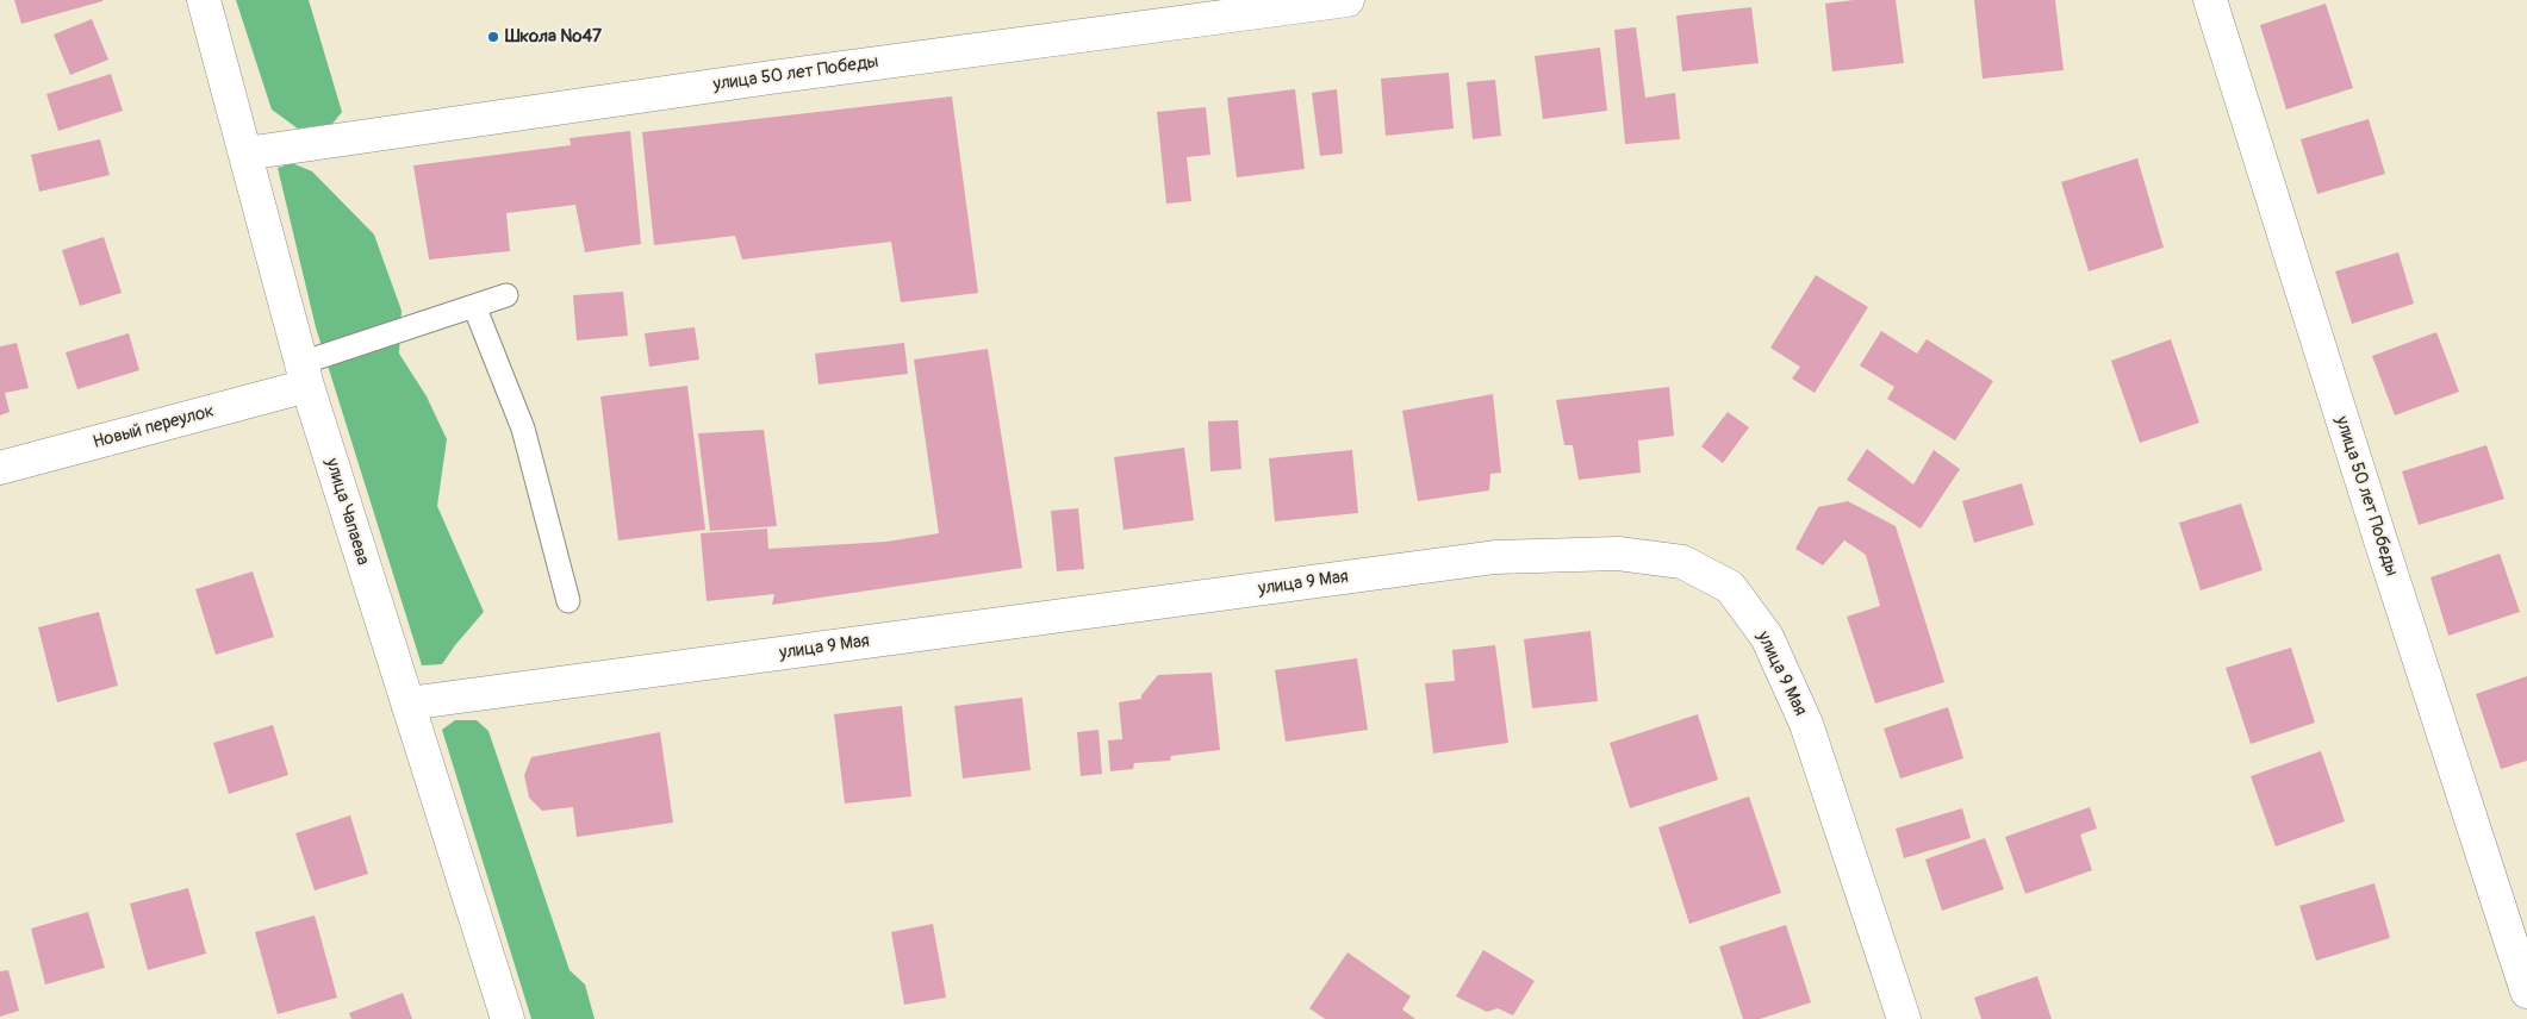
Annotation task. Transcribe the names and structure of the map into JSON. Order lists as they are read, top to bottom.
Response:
{
  "streets": {
    "street": [
      "улица 50 лет Победы",
      "Новый переулок",
      "улица Чапаева",
      "улица 9 Мая"
    ]
  },
  "crossings": [
    ["улица 50 лет Победы", "улица Чапаева"],
    ["Новый переулок", "улица Чапаева"],
    ["улица Чапаева", "улица 9 Мая"]
  ],
  "places": ["Школа №47"]
}
